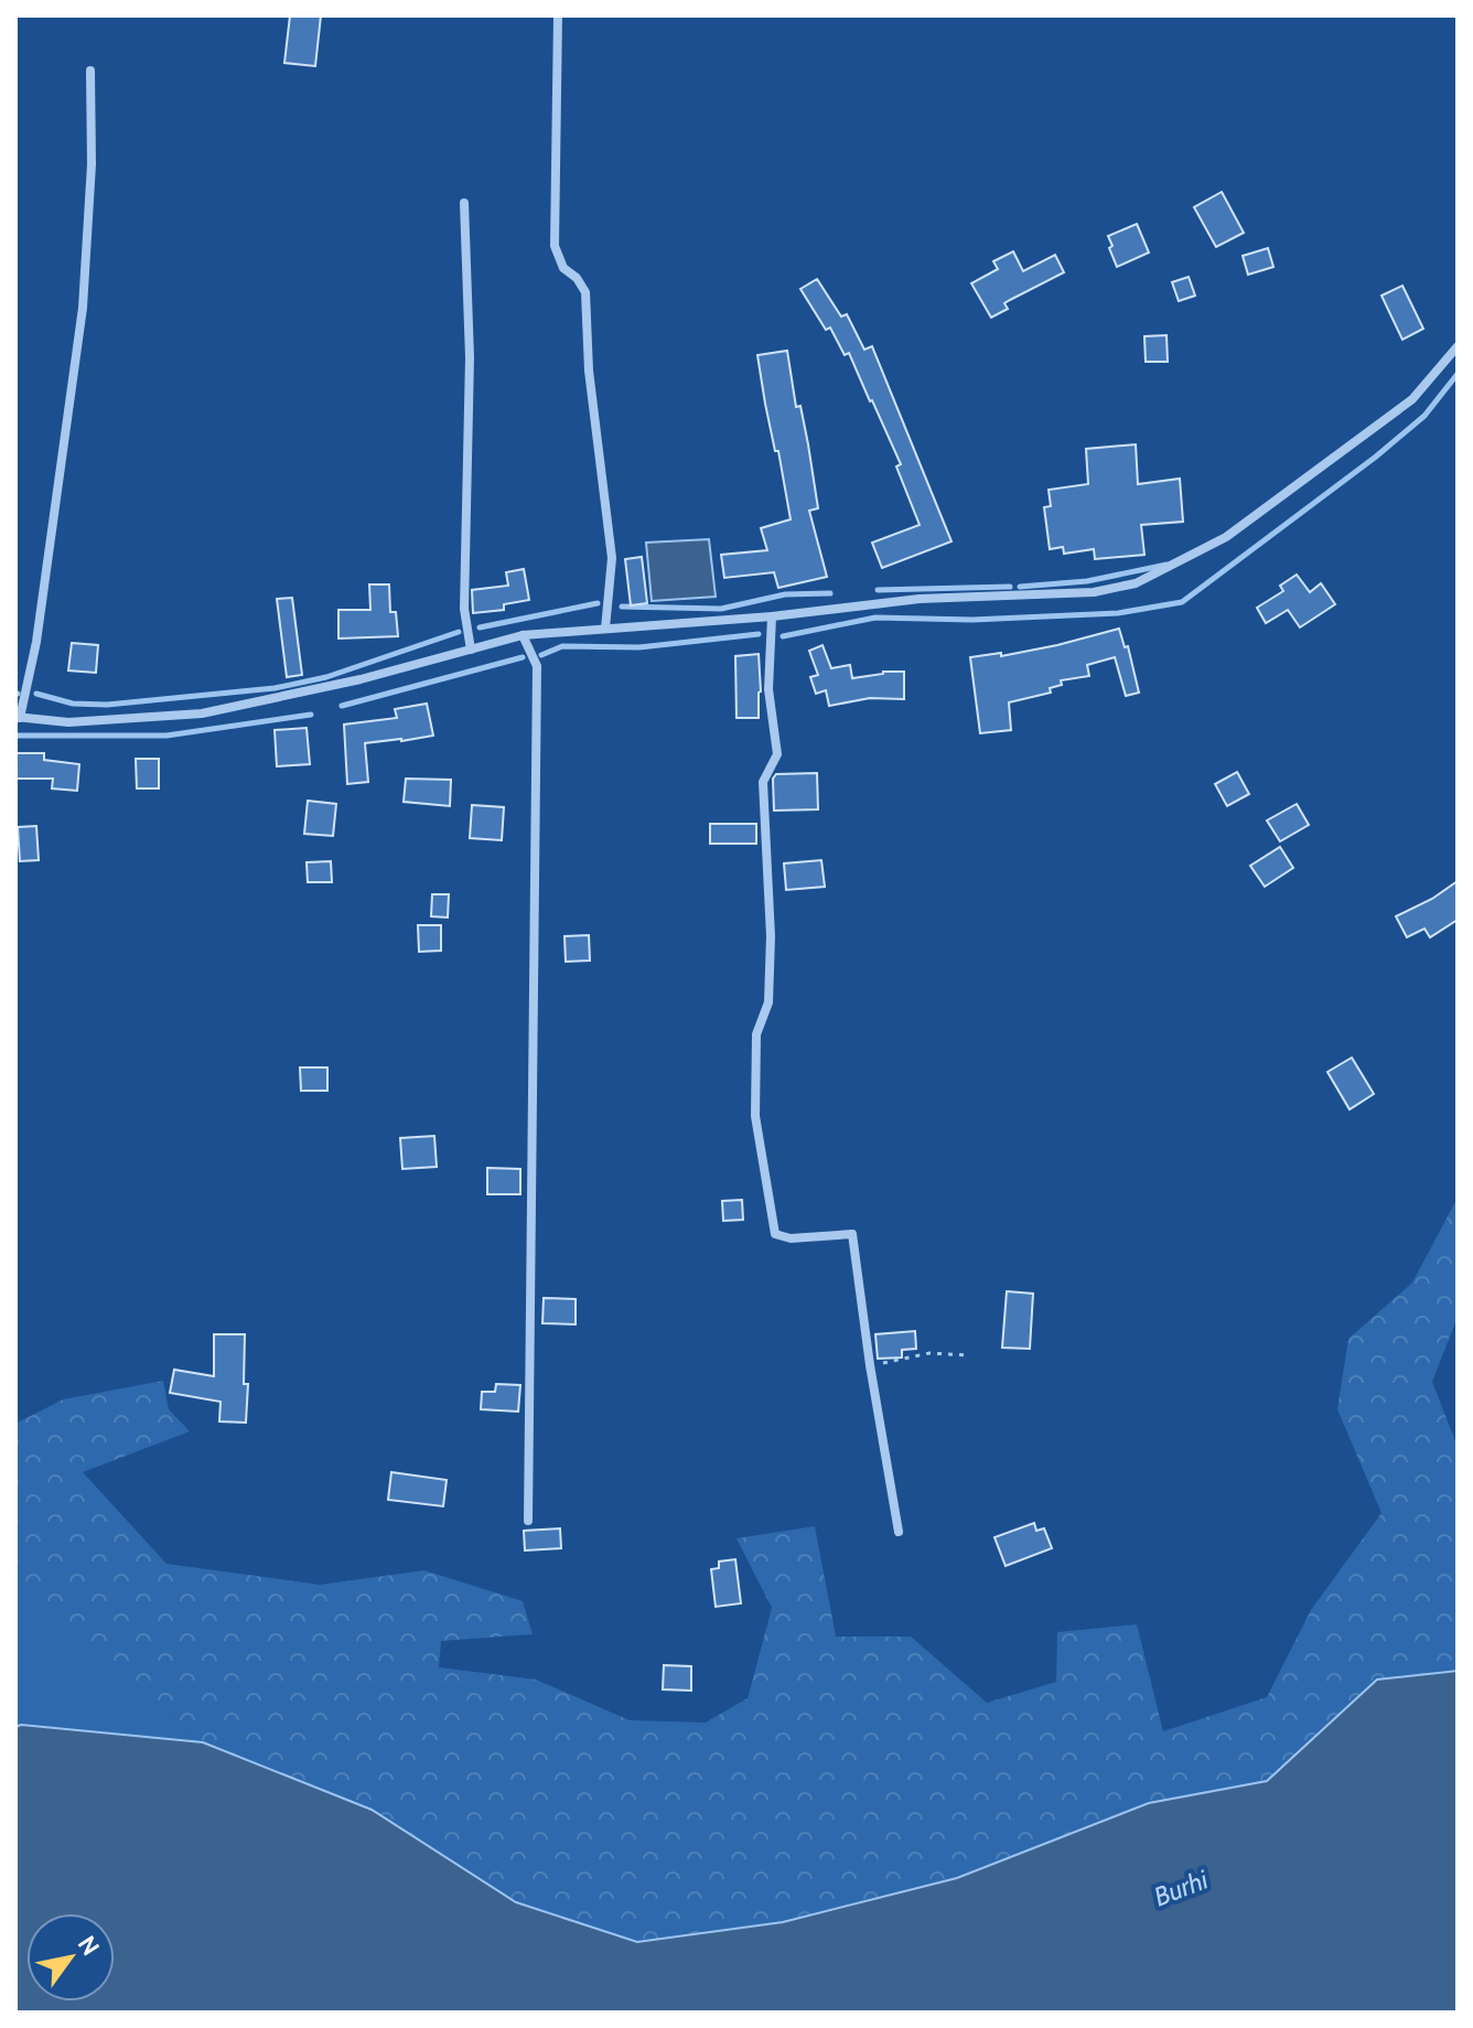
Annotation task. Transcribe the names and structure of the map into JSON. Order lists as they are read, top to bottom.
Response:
{
  "water": ["Burhi"],
  "north": "top right"
}
